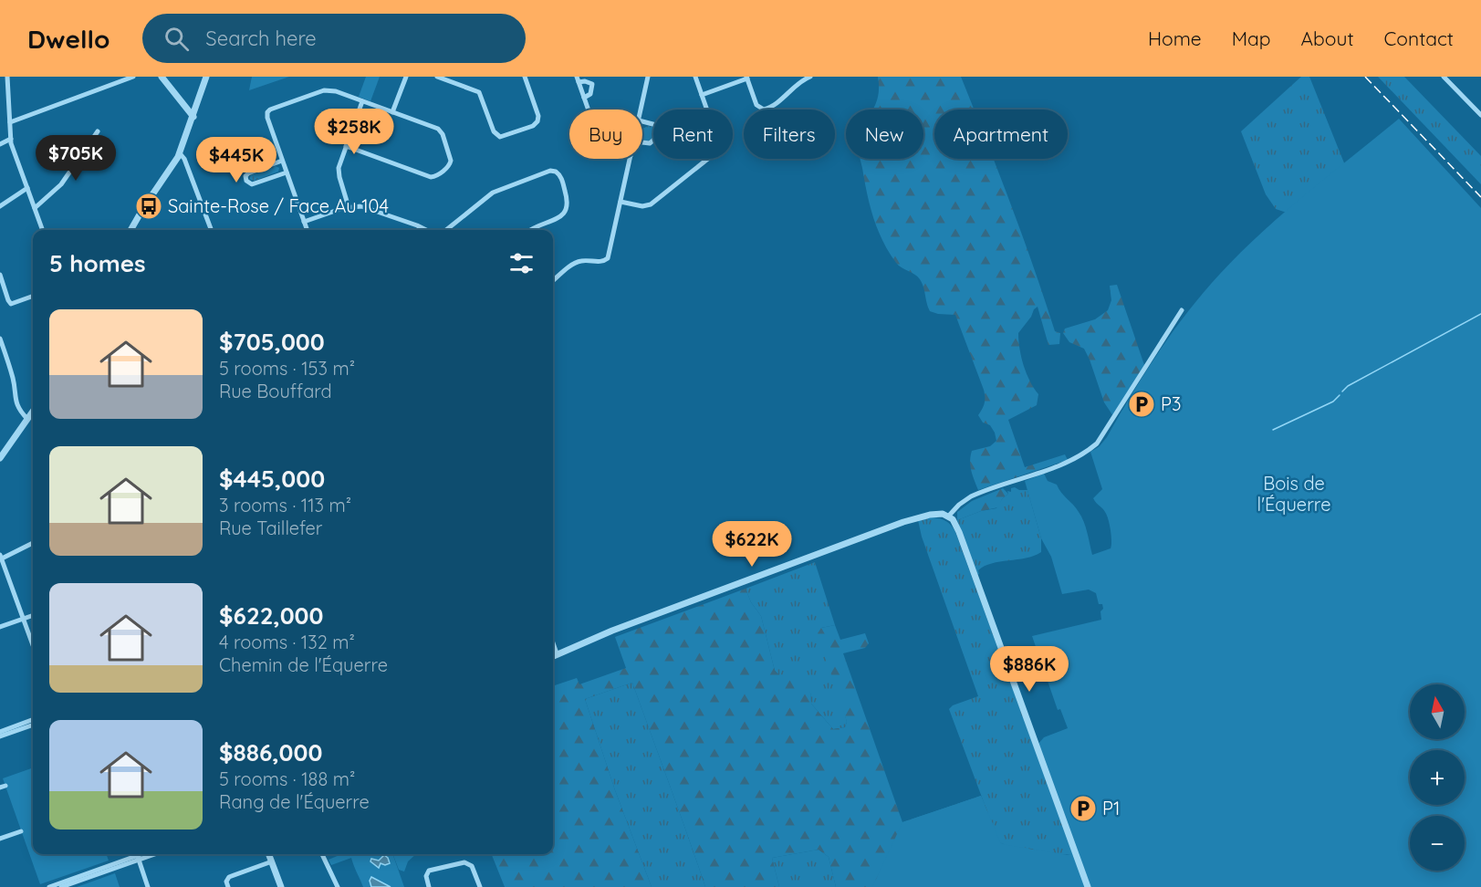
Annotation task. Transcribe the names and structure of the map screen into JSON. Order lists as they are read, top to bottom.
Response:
{
  "parks": ["Bois de l'Équerre"],
  "places": {
    "bus stop": ["Sainte-Rose / Face Au 104"],
    "parking": ["P3", "P1"]
  },
  "north": "top",
  "page": {
    "header": "Dwello",
    "search": "Search here",
    "nav": [
      "Home",
      "Map",
      "About",
      "Contact"
    ],
    "price": [
      "$258K",
      "$705K",
      "$445K",
      "$622K",
      "$886K"
    ],
    "chip": [
      "Buy",
      "Rent",
      "Filters",
      "New",
      "Apartment"
    ],
    "heading": "5 homes",
    "list": [
      {
        "name": "$705,000",
        "note": "5 rooms · 153 m² · Rue Bouffard"
      },
      {
        "name": "$445,000",
        "note": "3 rooms · 113 m² · Rue Taillefer"
      },
      {
        "name": "$622,000",
        "note": "4 rooms · 132 m² · Chemin de l'Équerre"
      },
      {
        "name": "$886,000",
        "note": "5 rooms · 188 m² · Rang de l'Équerre"
      }
    ],
    "map_buttons": ["+", "−"]
  }
}
